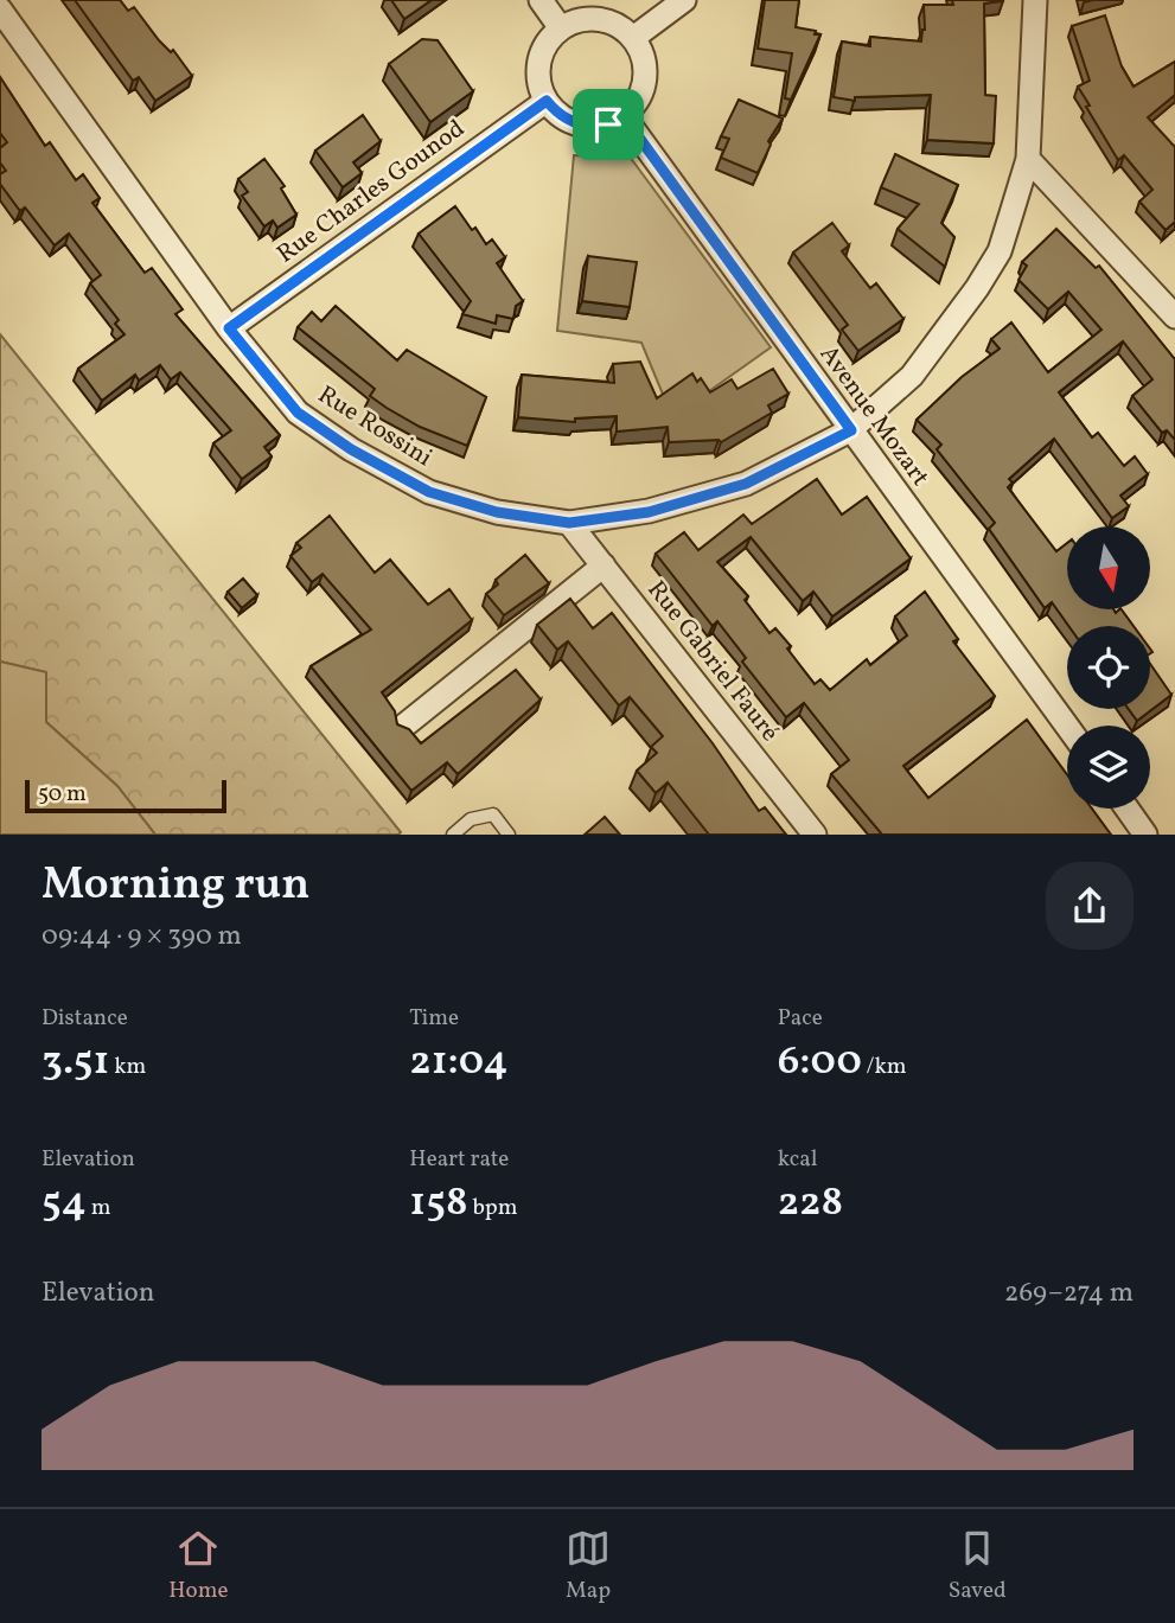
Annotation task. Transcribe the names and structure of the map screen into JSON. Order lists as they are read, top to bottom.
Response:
{
  "streets": {
    "street": [
      "Rue Charles Gounod",
      "Avenue Mozart",
      "Rue Rossini",
      "Rue Gabriel Fauré"
    ]
  },
  "crossings": [
    ["Rue Charles Gounod", "Avenue Mozart"],
    ["Rue Charles Gounod", "Rue Rossini"],
    ["Avenue Mozart", "Rue Rossini"],
    ["Rue Rossini", "Rue Gabriel Fauré"]
  ],
  "scale_bar": "50 m",
  "north": "bottom",
  "page": {
    "scale": "50 m",
    "heading": ["Morning run", "09:44 · 9 × 390 m"],
    "stats": [
      ["Distance", "3.51 km"],
      ["Time", "21:04"],
      ["Pace", "6:00 /km"],
      ["Elevation", "54 m"],
      ["Heart rate", "158 bpm"],
      ["kcal", "228"]
    ],
    "chart": ["Elevation", "269–274 m"],
    "tabs": ["Home", "Map", "Saved"]
  }
}
